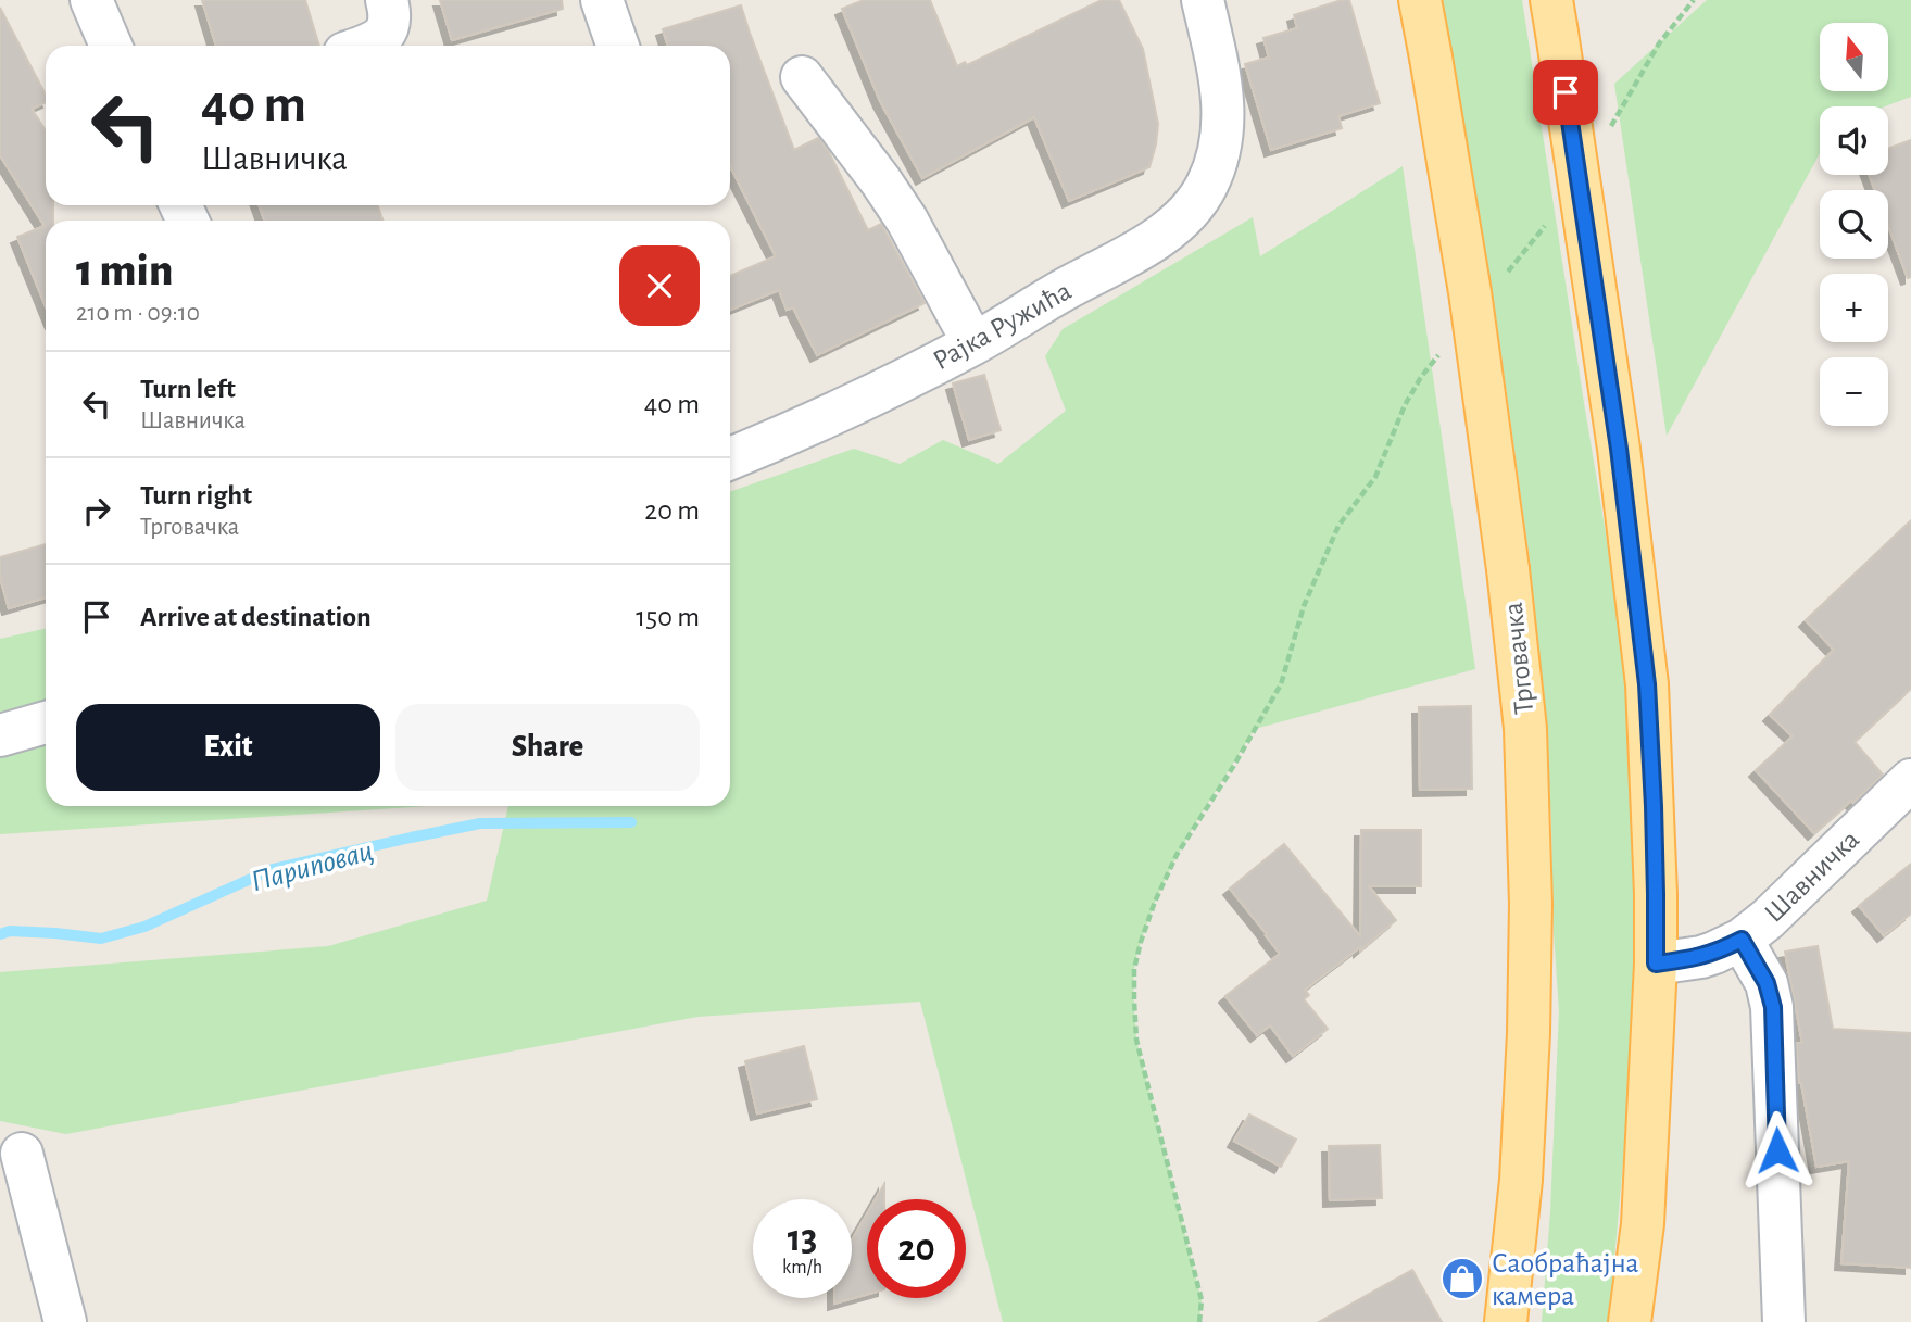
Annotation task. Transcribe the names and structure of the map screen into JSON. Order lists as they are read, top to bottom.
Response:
{
  "streets": {
    "main road": ["Трговачка"],
    "street": ["Рајка Ружића", "Шавничка"]
  },
  "water": ["Париповац"],
  "places": {
    "shop": ["Саобраћајна камера"]
  },
  "north": "top",
  "page": {
    "map_buttons": ["+", "−"],
    "turn": ["40 m", "Шавничка"],
    "heading": ["1 min", "210 m · 09:10"],
    "list": [
      {
        "name": "Turn left",
        "note": "Шавничка",
        "value": "40 m"
      },
      {
        "name": "Turn right",
        "note": "Трговачка",
        "value": "20 m"
      },
      {
        "name": "Arrive at destination",
        "value": "150 m"
      }
    ],
    "buttons": ["Exit", "Share"],
    "speed": "13 km/h",
    "limit": "20"
  }
}
